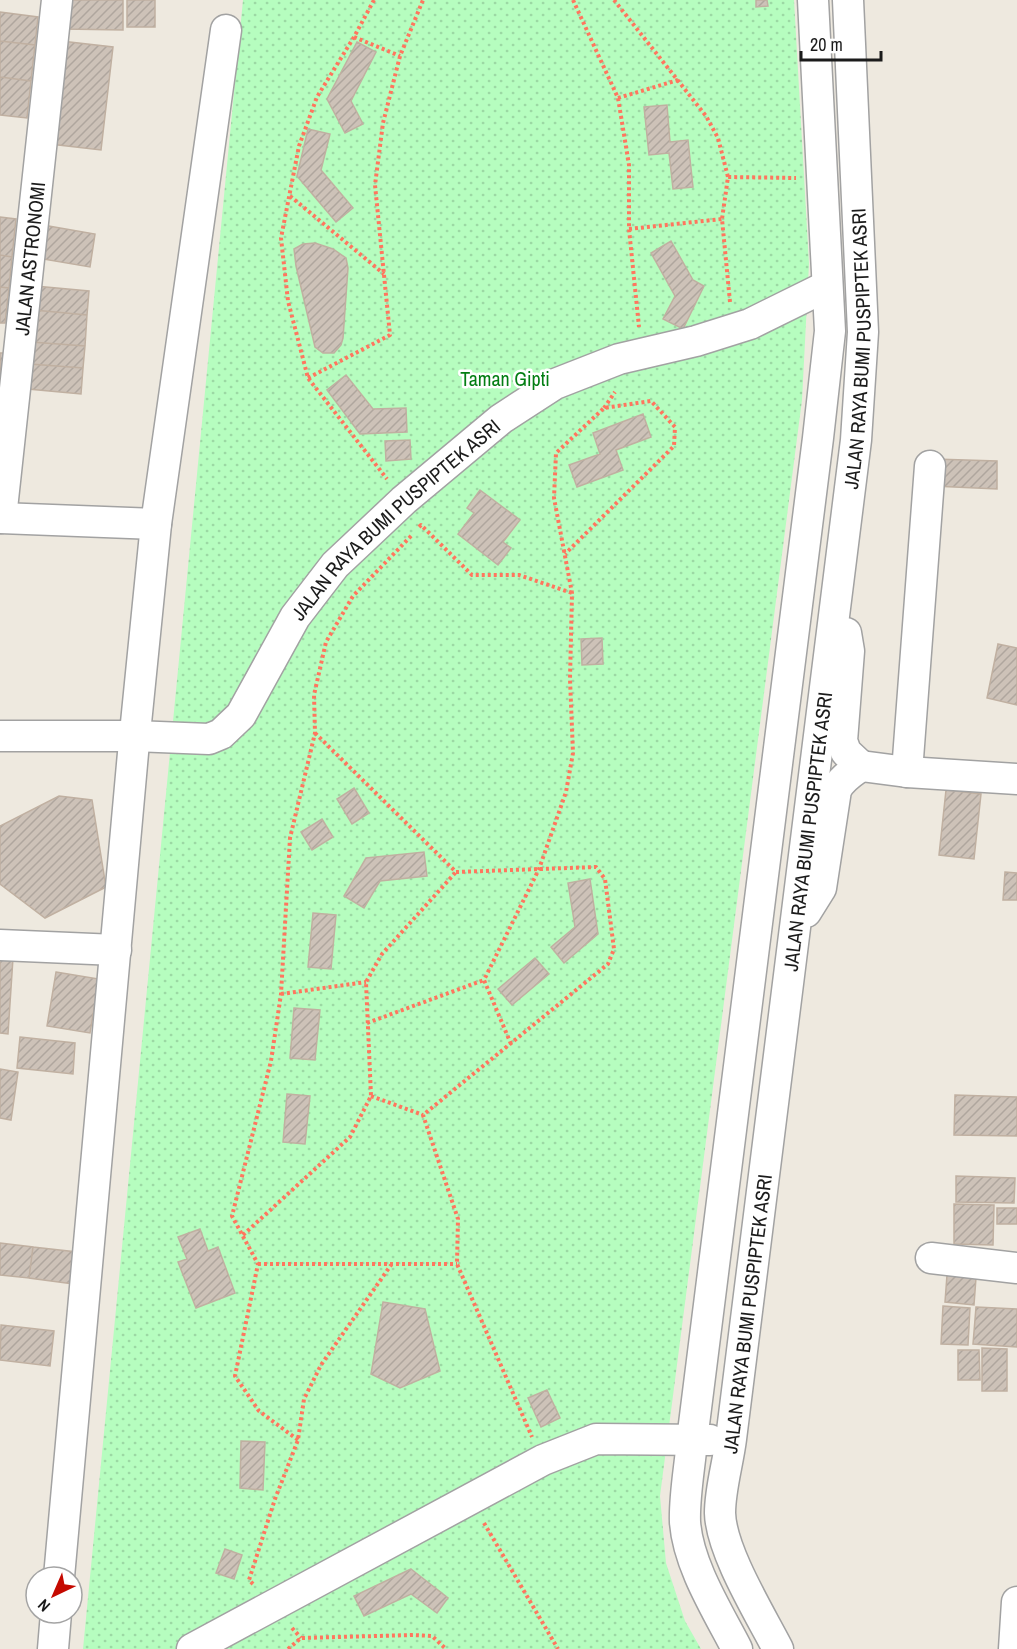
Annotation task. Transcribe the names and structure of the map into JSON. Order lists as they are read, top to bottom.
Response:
{
  "streets": {
    "street": ["JALAN ASTRONOMI", "JALAN RAYA BUMI PUSPIPTEK ASRI"]
  },
  "parks": ["Taman Gipti"],
  "scale_bar": "20 m",
  "north": "bottom left"
}
